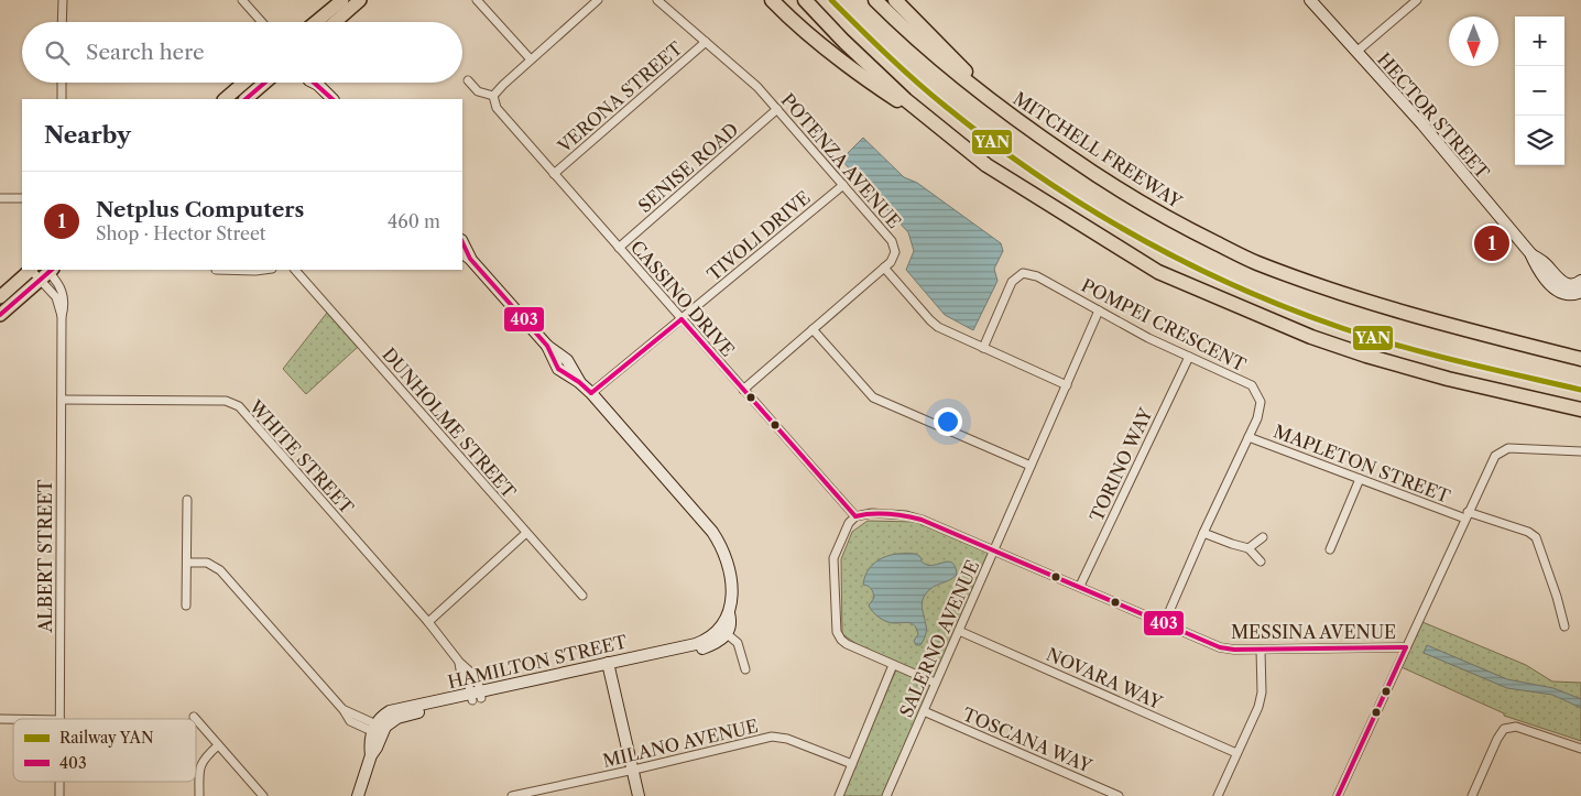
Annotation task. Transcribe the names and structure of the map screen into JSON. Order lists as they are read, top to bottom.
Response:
{
  "streets": {
    "highway": ["MITCHELL FREEWAY"],
    "street": [
      "VERONA STREET",
      "HECTOR STREET",
      "POTENZA AVENUE",
      "SENISE ROAD",
      "TIVOLI DRIVE",
      "CASSINO DRIVE",
      "POMPEI CRESCENT",
      "DUNHOLME STREET",
      "WHITE STREET",
      "MAPLETON STREET",
      "TORINO WAY",
      "ALBERT STREET",
      "MESSINA AVENUE",
      "SALERNO AVENUE",
      "HAMILTON STREET",
      "NOVARA WAY",
      "TOSCANA WAY",
      "MILANO AVENUE"
    ]
  },
  "crossings": [
    ["VERONA STREET", "POTENZA AVENUE"],
    ["VERONA STREET", "CASSINO DRIVE"],
    ["POTENZA AVENUE", "SENISE ROAD"],
    ["POTENZA AVENUE", "TIVOLI DRIVE"],
    ["SENISE ROAD", "CASSINO DRIVE"],
    ["TIVOLI DRIVE", "CASSINO DRIVE"],
    ["TIVOLI DRIVE", "HAMILTON STREET"],
    ["CASSINO DRIVE", "MESSINA AVENUE"],
    ["POMPEI CRESCENT", "MAPLETON STREET"],
    ["POMPEI CRESCENT", "TORINO WAY"],
    ["POMPEI CRESCENT", "MESSINA AVENUE"],
    ["POMPEI CRESCENT", "SALERNO AVENUE"],
    ["WHITE STREET", "ALBERT STREET"],
    ["WHITE STREET", "HAMILTON STREET"],
    ["TORINO WAY", "MESSINA AVENUE"],
    ["MESSINA AVENUE", "SALERNO AVENUE"],
    ["SALERNO AVENUE", "NOVARA WAY"],
    ["SALERNO AVENUE", "TOSCANA WAY"]
  ],
  "lines": ["rail line YAN", "transit line 403"],
  "legend": ["Railway YAN", "403"],
  "north": "bottom",
  "page": {
    "map_buttons": ["+", "−"],
    "search": "Search here",
    "heading": "Nearby",
    "list": [
      {
        "mark": "1",
        "name": "Netplus Computers",
        "note": "Shop · Hector Street",
        "value": "460 m"
      }
    ],
    "pins": "1"
  }
}
